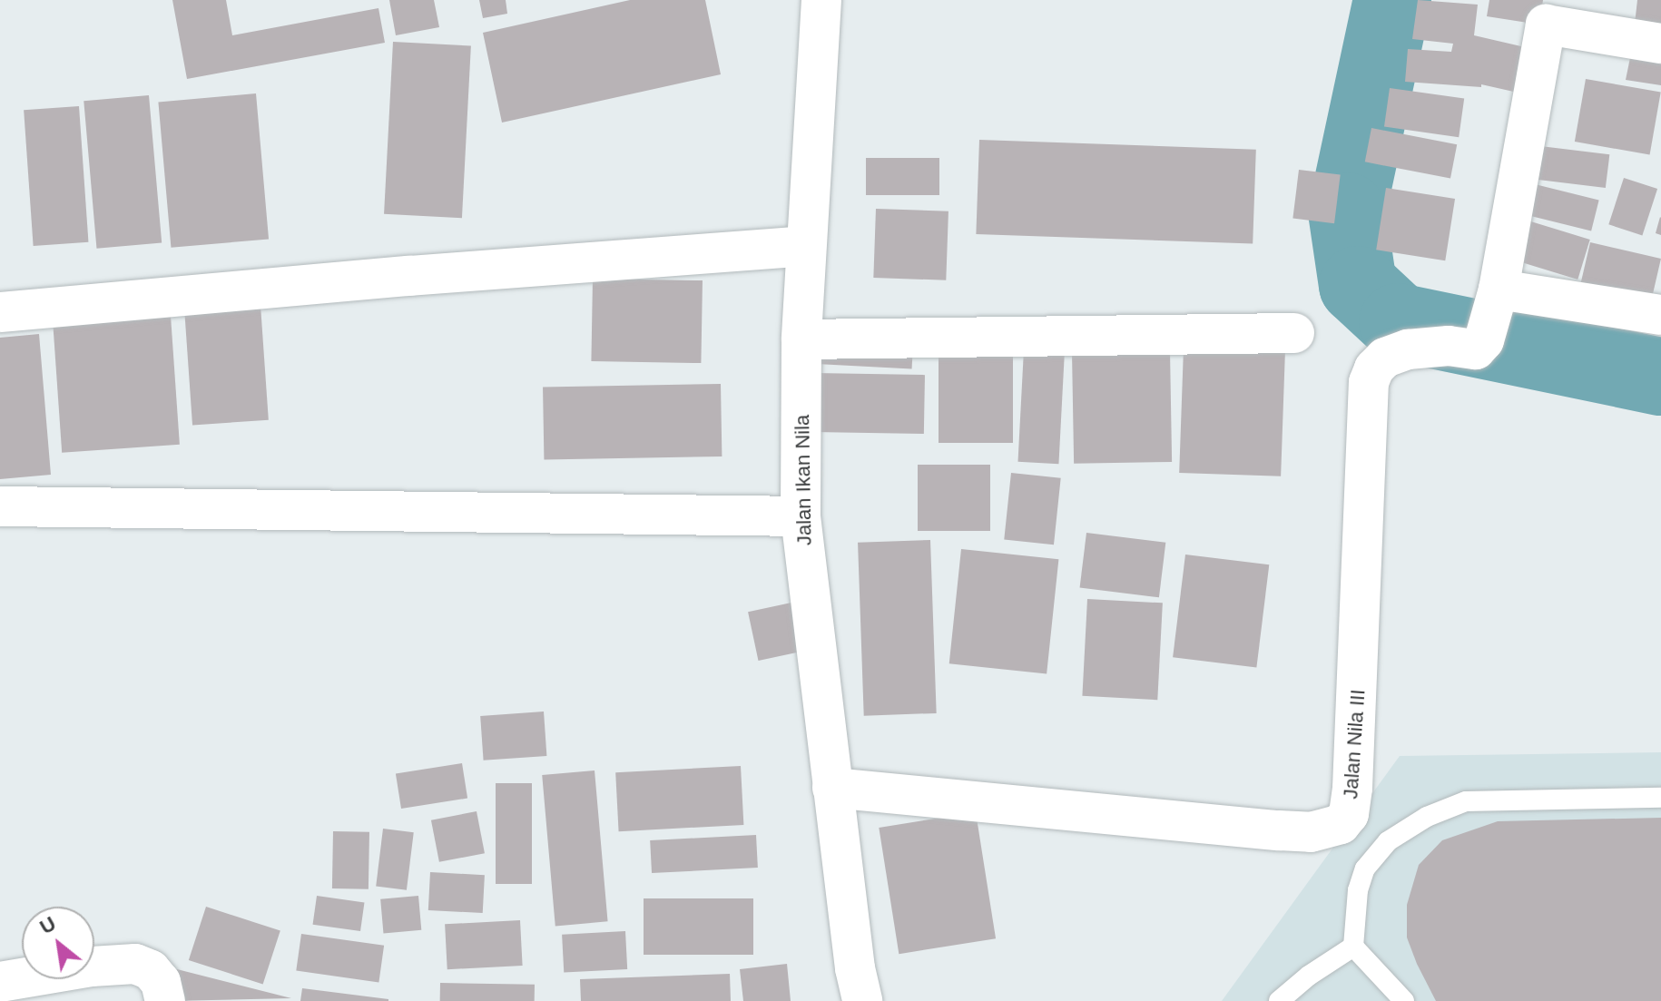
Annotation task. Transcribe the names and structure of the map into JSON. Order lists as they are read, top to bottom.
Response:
{
  "streets": {
    "street": ["Jalan Ikan Nila", "Jalan Nila III"]
  },
  "crossings": [
    ["Jalan Ikan Nila", "Jalan Nila III"]
  ],
  "north": "top left"
}
